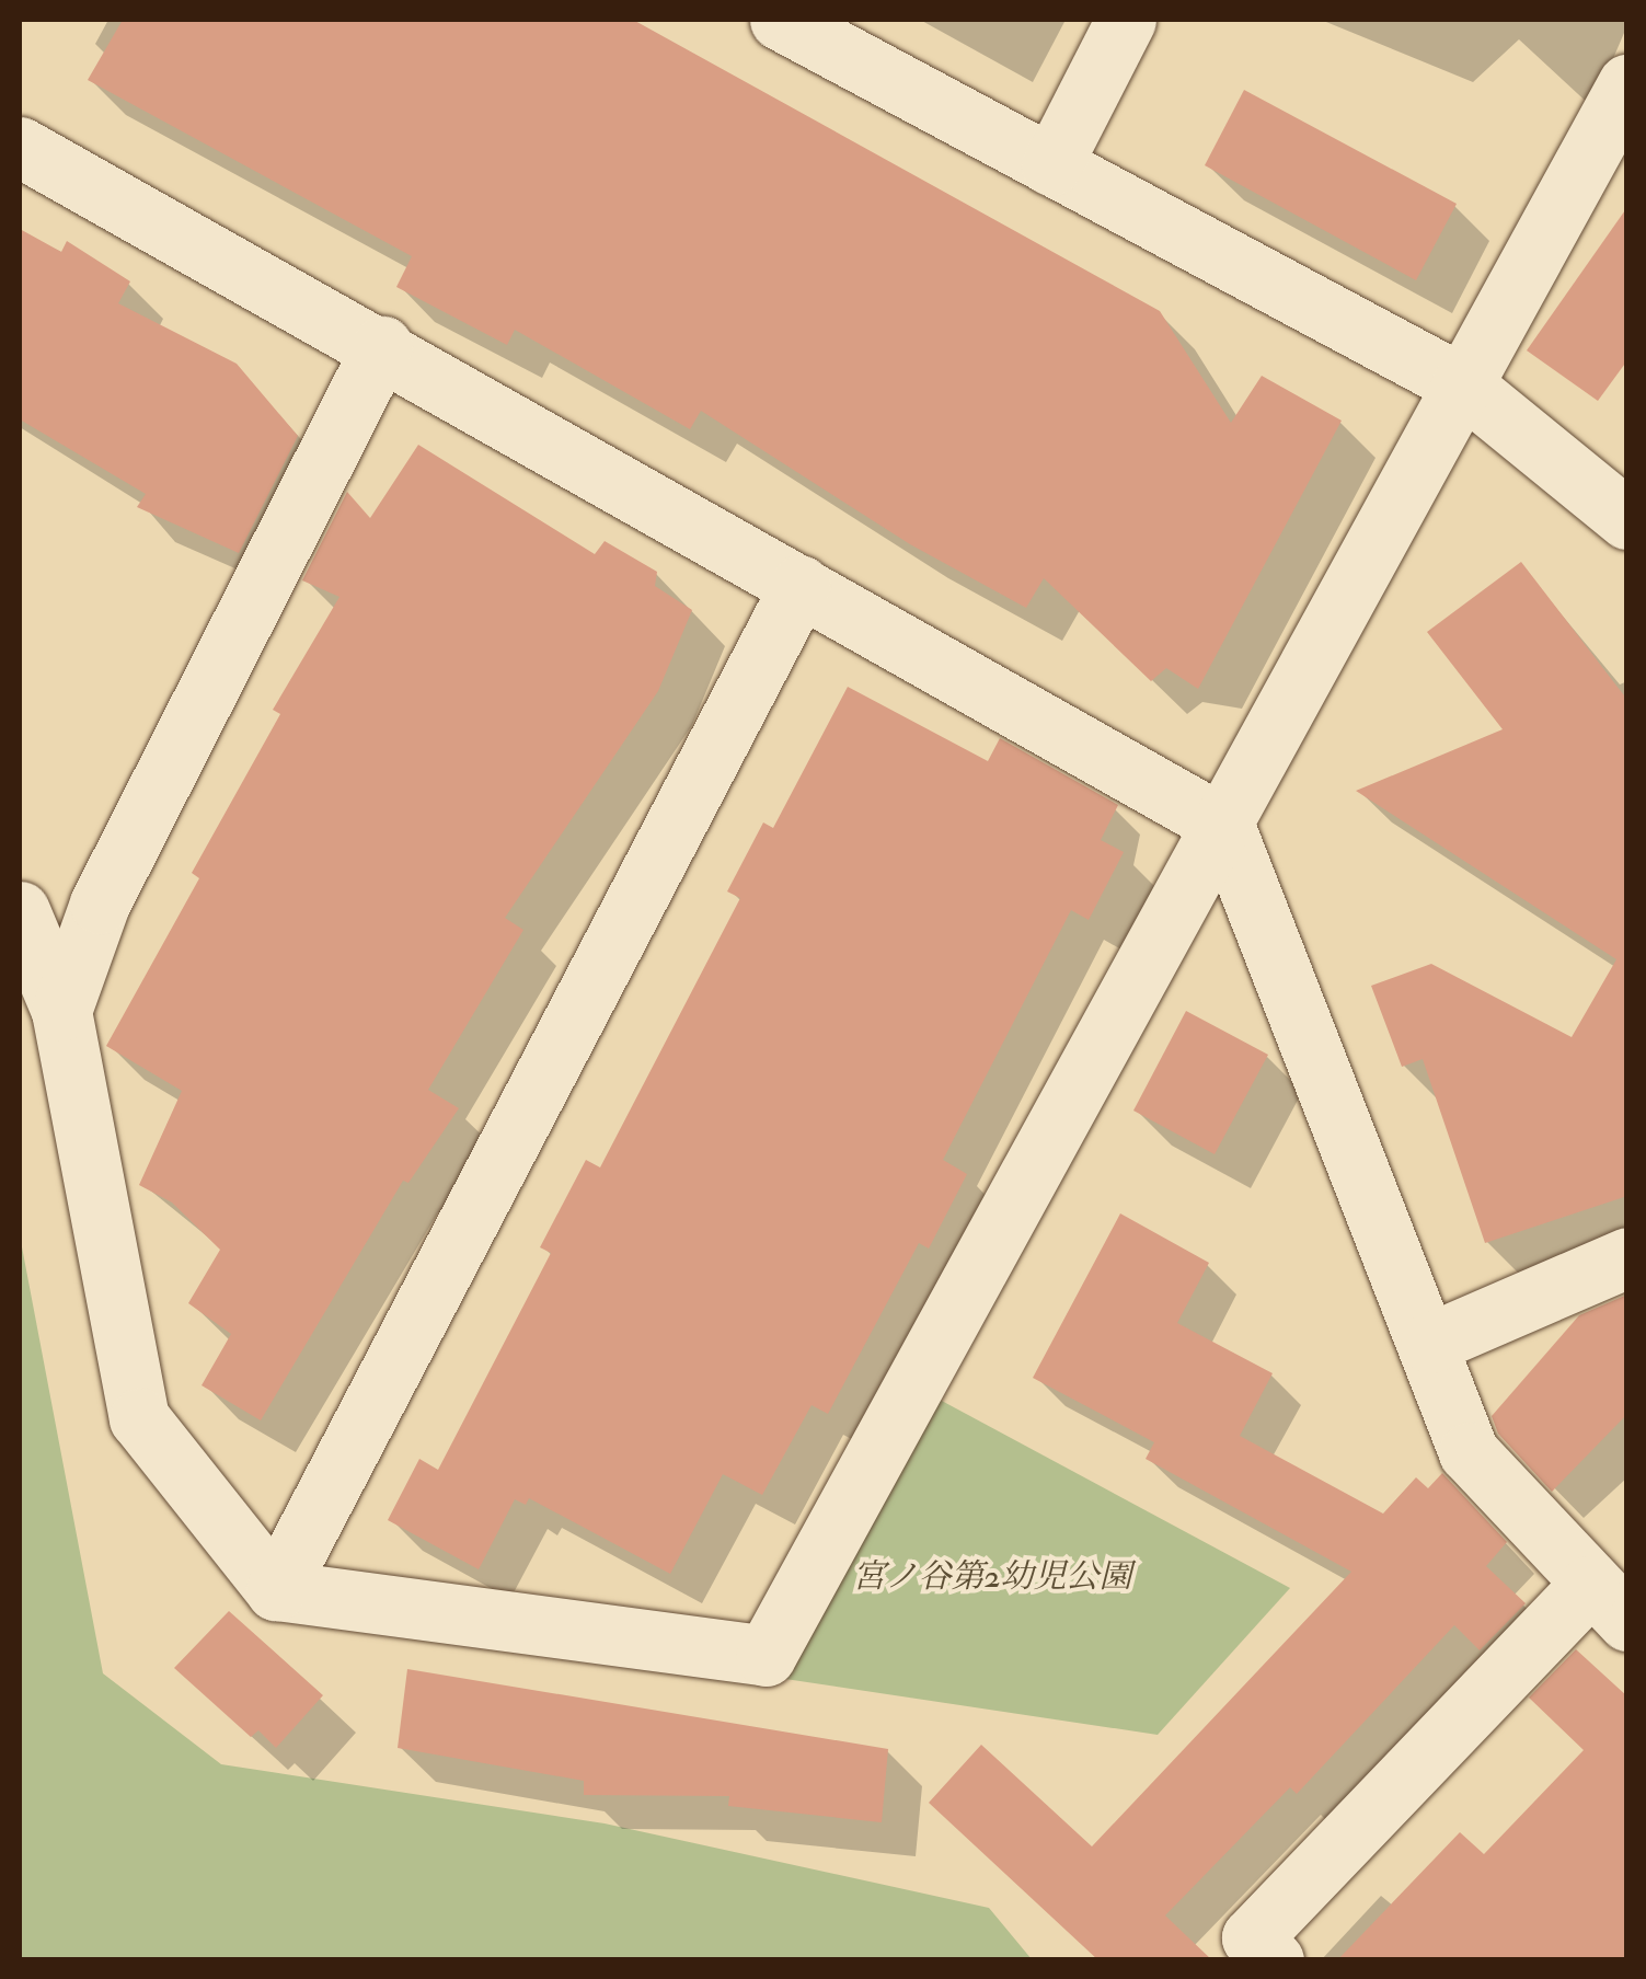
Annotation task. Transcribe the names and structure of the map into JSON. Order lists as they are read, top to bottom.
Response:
{
  "parks": ["宮ノ谷第2幼児公園"]
}
